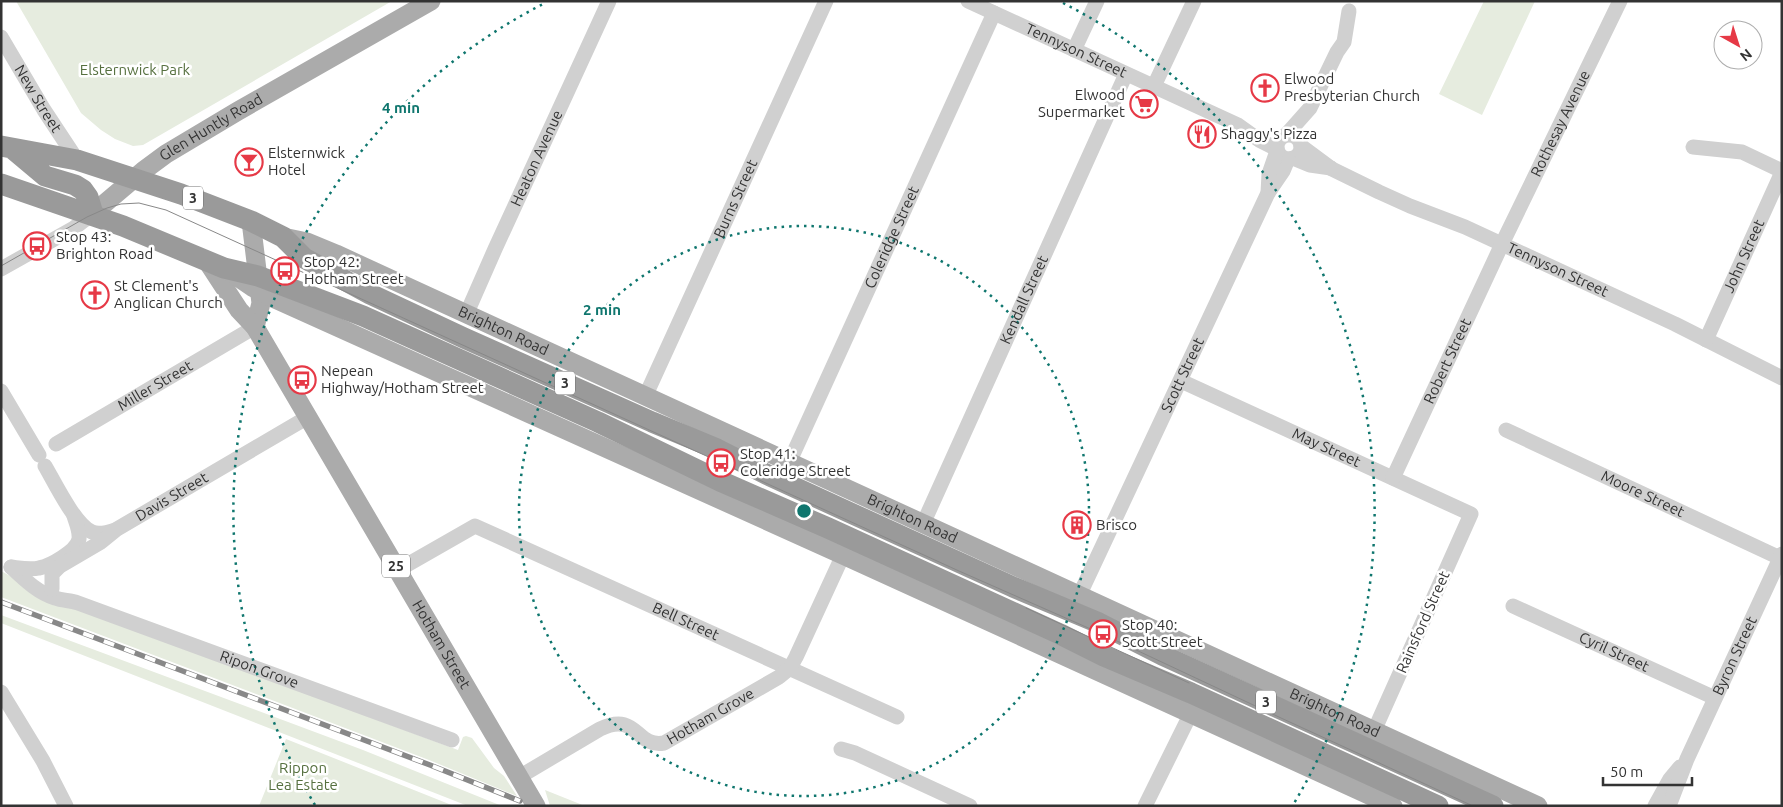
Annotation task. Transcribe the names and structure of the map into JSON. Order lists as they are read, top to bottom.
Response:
{
  "streets": {
    "highway": ["3", "Brighton Road"],
    "main road": ["Glen Huntly Road", "25", "Hotham Street"],
    "street": [
      "Tennyson Street",
      "New Street",
      "Rothesay Avenue",
      "Heaton Avenue",
      "Burns Street",
      "Coleridge Street",
      "John Street",
      "Kendall Street",
      "Robert Street",
      "Scott Street",
      "Miller Street",
      "May Street",
      "Moore Street",
      "Davis Street",
      "Bell Street",
      "Rainsford Street",
      "Cyril Street",
      "Byron Street",
      "Ripon Grove",
      "Hotham Grove"
    ]
  },
  "crossings": [
    ["Tennyson Street", "Rothesay Avenue"],
    ["Tennyson Street", "Coleridge Street"],
    ["Tennyson Street", "John Street"],
    ["Tennyson Street", "Kendall Street"],
    ["Tennyson Street", "Robert Street"],
    ["Tennyson Street", "Scott Street"],
    ["New Street", "3"],
    ["Rothesay Avenue", "Robert Street"],
    ["Glen Huntly Road", "3"],
    ["Glen Huntly Road", "Brighton Road"],
    ["Heaton Avenue", "Brighton Road"],
    ["3", "Brighton Road"],
    ["3", "Hotham Street"],
    ["Burns Street", "Brighton Road"],
    ["Coleridge Street", "Brighton Road"],
    ["Kendall Street", "Brighton Road"],
    ["Brighton Road", "Scott Street"],
    ["Brighton Road", "Rainsford Street"],
    ["Robert Street", "May Street"],
    ["Scott Street", "May Street"],
    ["Miller Street", "Hotham Street"],
    ["May Street", "Rainsford Street"],
    ["Moore Street", "Byron Street"],
    ["Davis Street", "Hotham Street"],
    ["Davis Street", "Ripon Grove"],
    ["Bell Street", "Hotham Street"],
    ["Bell Street", "Hotham Grove"],
    ["Hotham Street", "Hotham Grove"],
    ["Cyril Street", "Byron Street"]
  ],
  "parks": ["Elsternwick Park", "Rippon Lea Estate"],
  "places": {
    "church": ["Elwood Presbyterian Church", "St Clement's Anglican Church"],
    "supermarket": ["Elwood Supermarket"],
    "restaurant": ["Shaggy's Pizza"],
    "bar": ["Elsternwick Hotel"],
    "bus stop": [
      "Stop 43: Brighton Road",
      "Stop 42: Hotham Street",
      "Nepean Highway/Hotham Street",
      "Stop 41: Coleridge Street",
      "Stop 40: Scott Street"
    ],
    "building": ["Brisco"]
  },
  "scale_bar": "50 m",
  "north": "bottom right",
  "rings": ["4 min", "2 min"]
}
